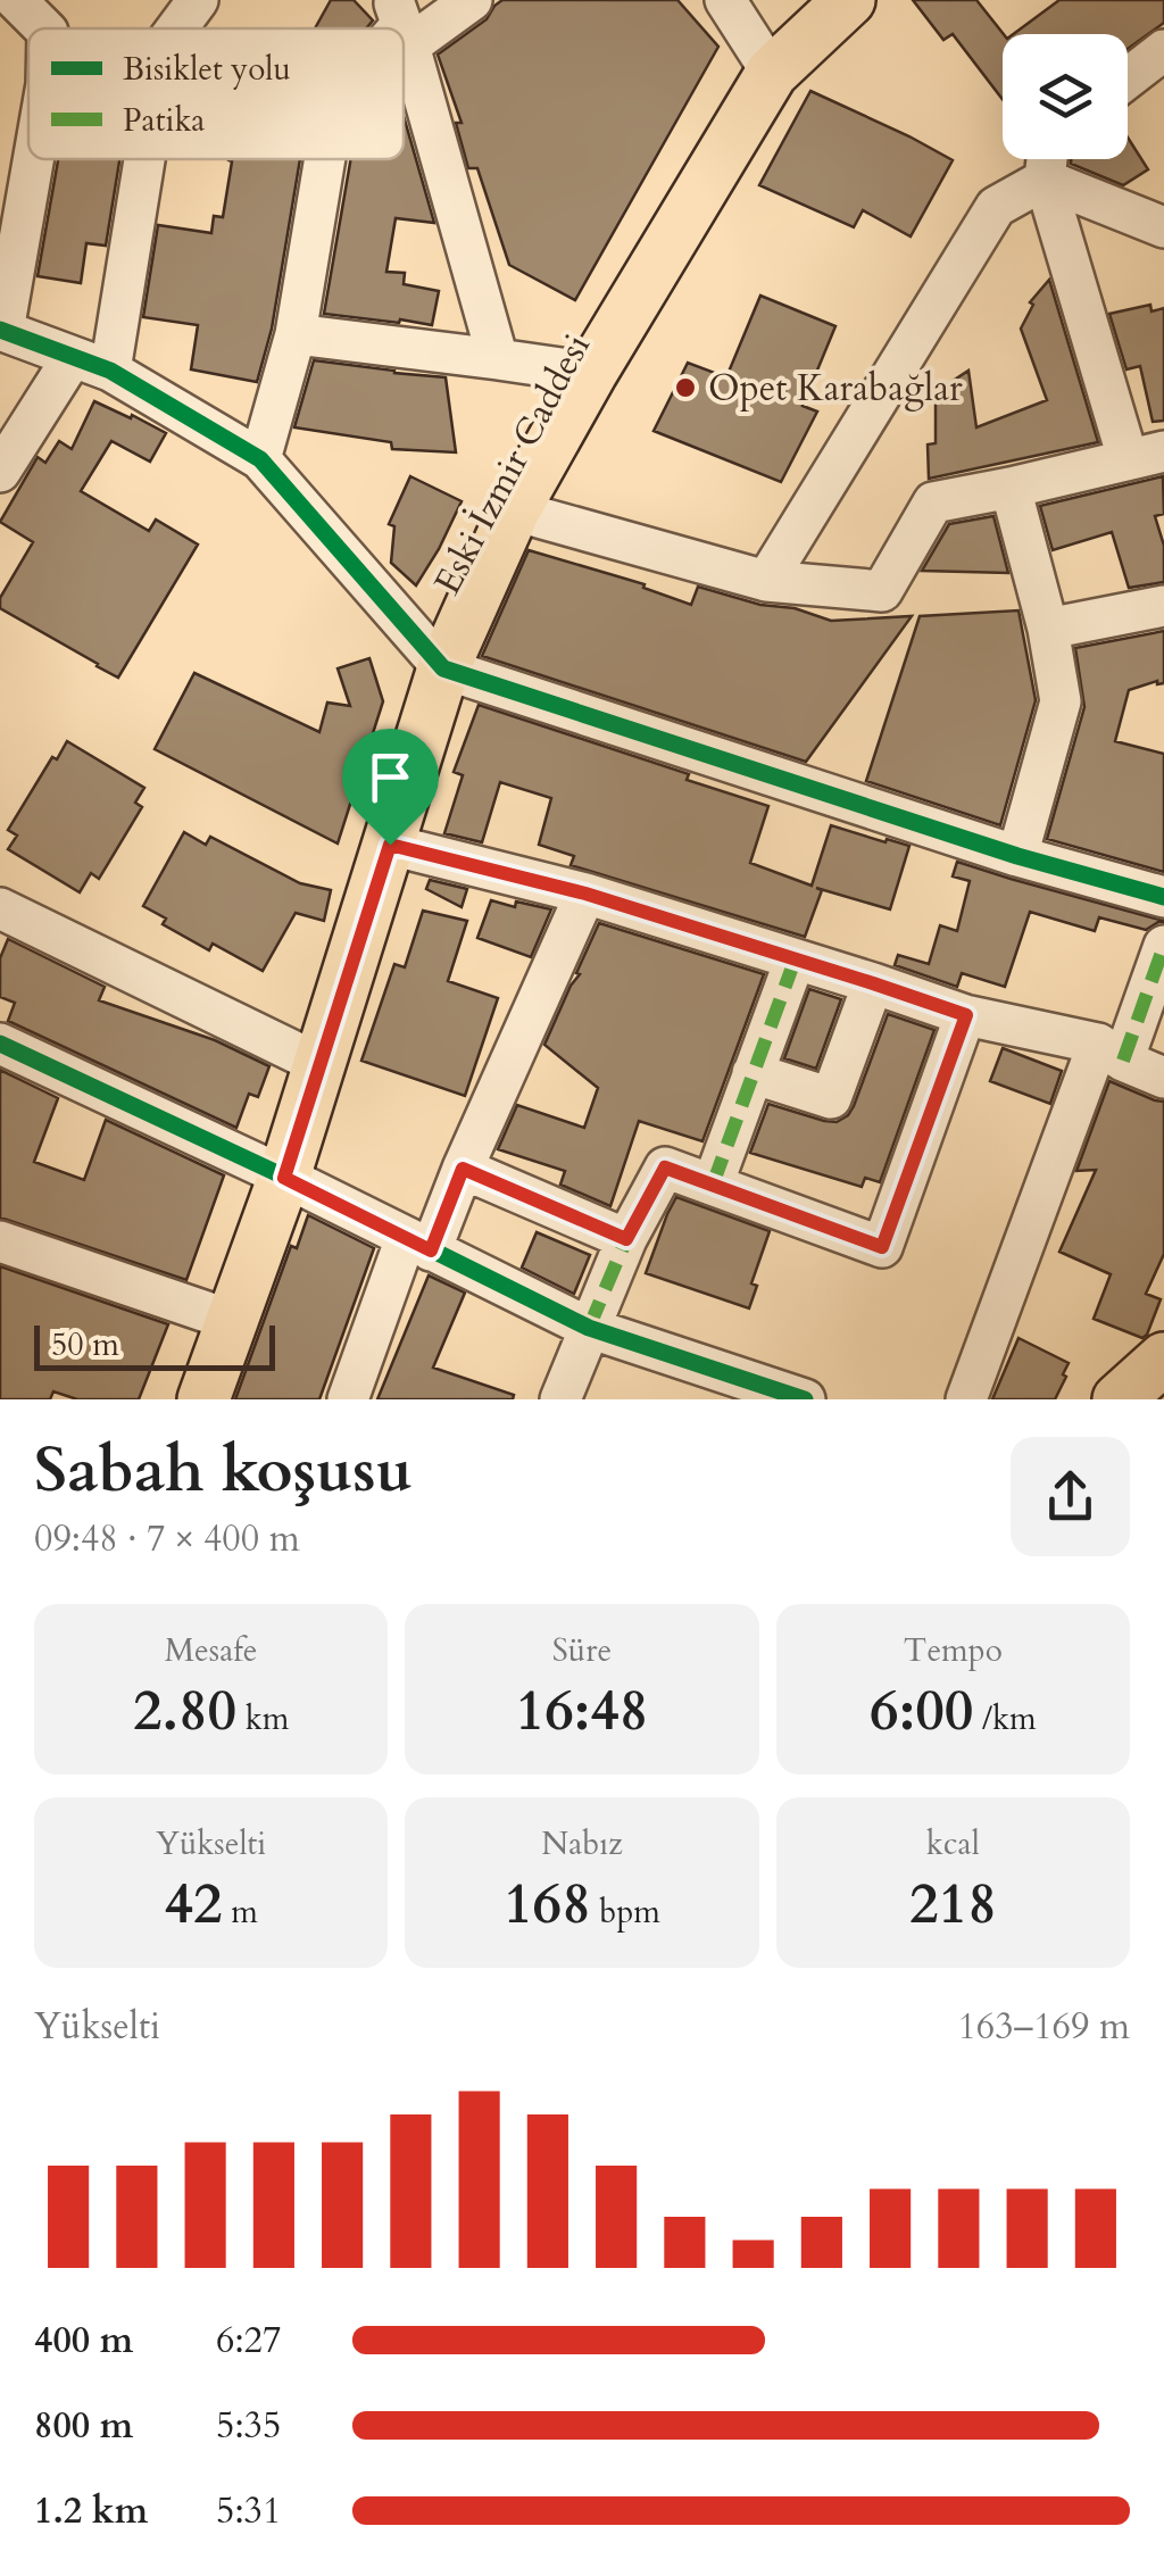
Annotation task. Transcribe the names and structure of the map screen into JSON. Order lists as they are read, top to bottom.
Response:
{
  "streets": {
    "main road": ["Eski İzmir Caddesi"]
  },
  "places": ["Opet Karabağlar"],
  "legend": ["Bisiklet yolu", "Patika"],
  "scale_bar": "50 m",
  "page": {
    "scale": "50 m",
    "heading": ["Sabah koşusu", "09:48 · 7 × 400 m"],
    "stats": [
      ["Mesafe", "2.80 km"],
      ["Süre", "16:48"],
      ["Tempo", "6:00 /km"],
      ["Yükselti", "42 m"],
      ["Nabız", "168 bpm"],
      ["kcal", "218"]
    ],
    "chart": ["Yükselti", "163–169 m"],
    "list": [
      {
        "name": "400 m",
        "note": "6:27"
      },
      {
        "name": "800 m",
        "note": "5:35"
      },
      {
        "name": "1.2 km",
        "note": "5:31"
      }
    ]
  }
}
